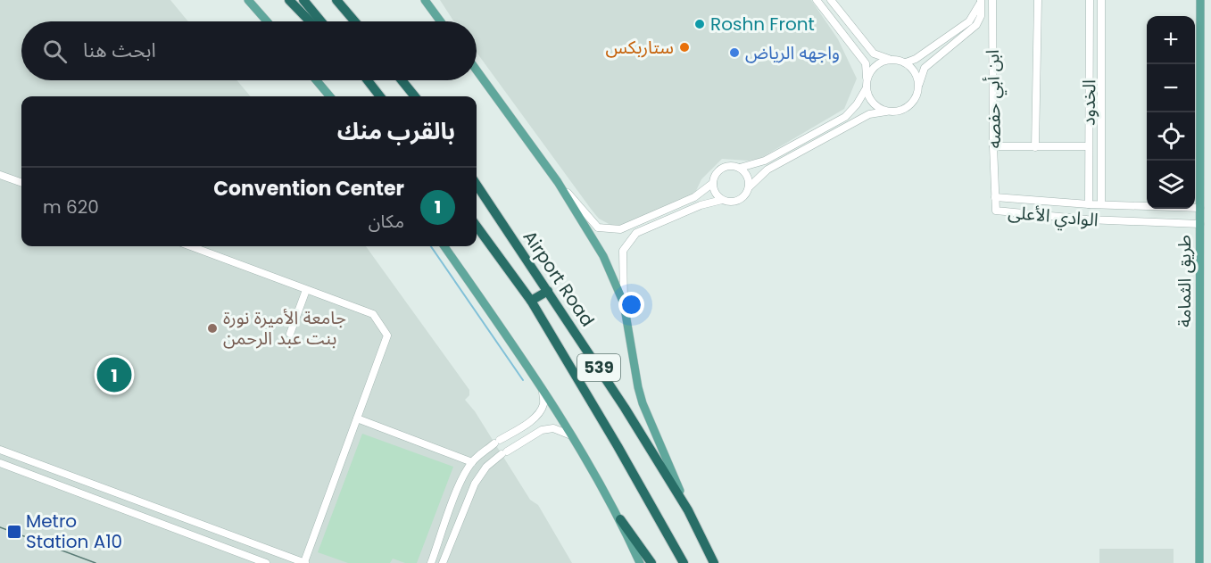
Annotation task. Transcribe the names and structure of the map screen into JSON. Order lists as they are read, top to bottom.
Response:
{
  "streets": {
    "highway": ["Airport Road", "539"],
    "main road": ["طريق الثمامة"],
    "street": ["ابن أبي حفصه", "الخدود", "الوادي الأعلى"]
  },
  "crossings": [
    ["ابن أبي حفصه", "الوادي الأعلى"],
    ["الخدود", "الوادي الأعلى"],
    ["الوادي الأعلى", "طريق الثمامة"]
  ],
  "places": {
    "other": [
      "Roshn Front",
      "ستاربكس",
      "واجهه الرياض",
      "جامعة الأميرة نورة بنت عبد الرحمن"
    ],
    "transit": ["Metro Station A10"]
  },
  "page": {
    "map_buttons": ["+", "−"],
    "search": "ابحث هنا",
    "heading": "بالقرب منك",
    "list": [
      {
        "mark": "1",
        "name": "Convention Center",
        "note": "مكان",
        "value": "620 m"
      }
    ],
    "pins": "1"
  }
}
